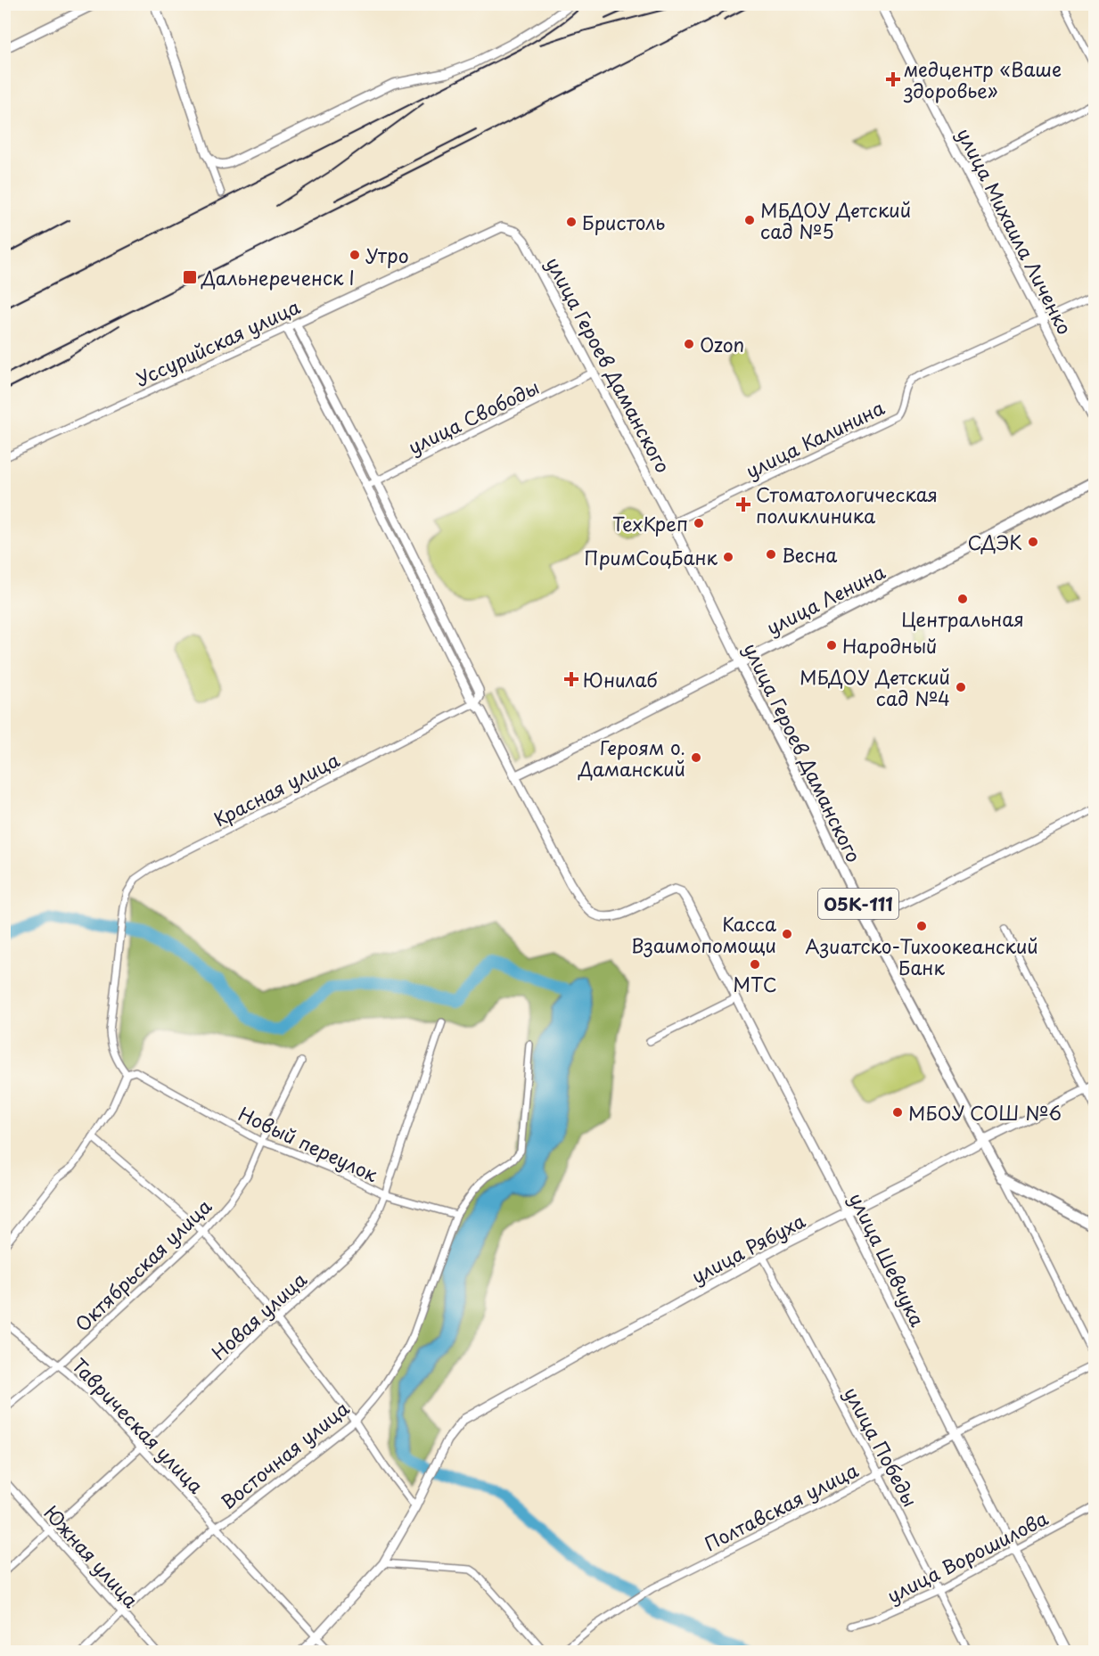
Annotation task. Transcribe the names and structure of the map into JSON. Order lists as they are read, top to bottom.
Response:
{
  "streets": {
    "main road": [
      "улица Михаила Личенко",
      "Уссурийская улица",
      "улица Героев Даманского",
      "улица Ленина",
      "05К-111",
      "улица Рябуха",
      "улица Шевчука"
    ],
    "street": [
      "улица Свободы",
      "улица Калинина",
      "Красная улица",
      "Новый переулок",
      "Октябрьская улица",
      "Новая улица",
      "Таврическая улица",
      "улица Победы",
      "Восточная улица",
      "Полтавская улица",
      "Южная улица",
      "улица Ворошилова"
    ]
  },
  "crossings": [
    ["улица Михаила Личенко", "улица Калинина"],
    ["Уссурийская улица", "улица Героев Даманского"],
    ["улица Героев Даманского", "улица Свободы"],
    ["улица Героев Даманского", "улица Калинина"],
    ["улица Героев Даманского", "улица Ленина"],
    ["улица Героев Даманского", "улица Рябуха"],
    ["улица Ленина", "улица Шевчука"],
    ["Красная улица", "Новый переулок"],
    ["Новый переулок", "Октябрьская улица"],
    ["Новый переулок", "Новая улица"],
    ["Новый переулок", "Восточная улица"],
    ["улица Рябуха", "улица Шевчука"],
    ["улица Рябуха", "Таврическая улица"],
    ["улица Рябуха", "улица Победы"],
    ["улица Шевчука", "Полтавская улица"],
    ["улица Шевчука", "улица Ворошилова"],
    ["Октябрьская улица", "Таврическая улица"],
    ["Новая улица", "Таврическая улица"],
    ["Новая улица", "Южная улица"],
    ["Таврическая улица", "Восточная улица"],
    ["улица Победы", "Полтавская улица"],
    ["улица Победы", "улица Ворошилова"],
    ["Восточная улица", "Южная улица"]
  ],
  "places": {
    "health": ["медцентр «Ваше здоровье»", "Стоматологическая поликлиника", "Юнилаб"],
    "other": [
      "МБДОУ Детский сад №5",
      "Бристоль",
      "Утро",
      "Ozon",
      "ТехКреп",
      "СДЭК",
      "Весна",
      "ПримСоцБанк",
      "Центральная",
      "Народный",
      "МБДОУ Детский сад №4",
      "Героям о. Даманский",
      "Азиатско-Тихоокеанский Банк",
      "Касса Взаимопомощи",
      "МТС",
      "МБОУ СОШ №6"
    ],
    "transit": ["Дальнереченск I"]
  }
}
